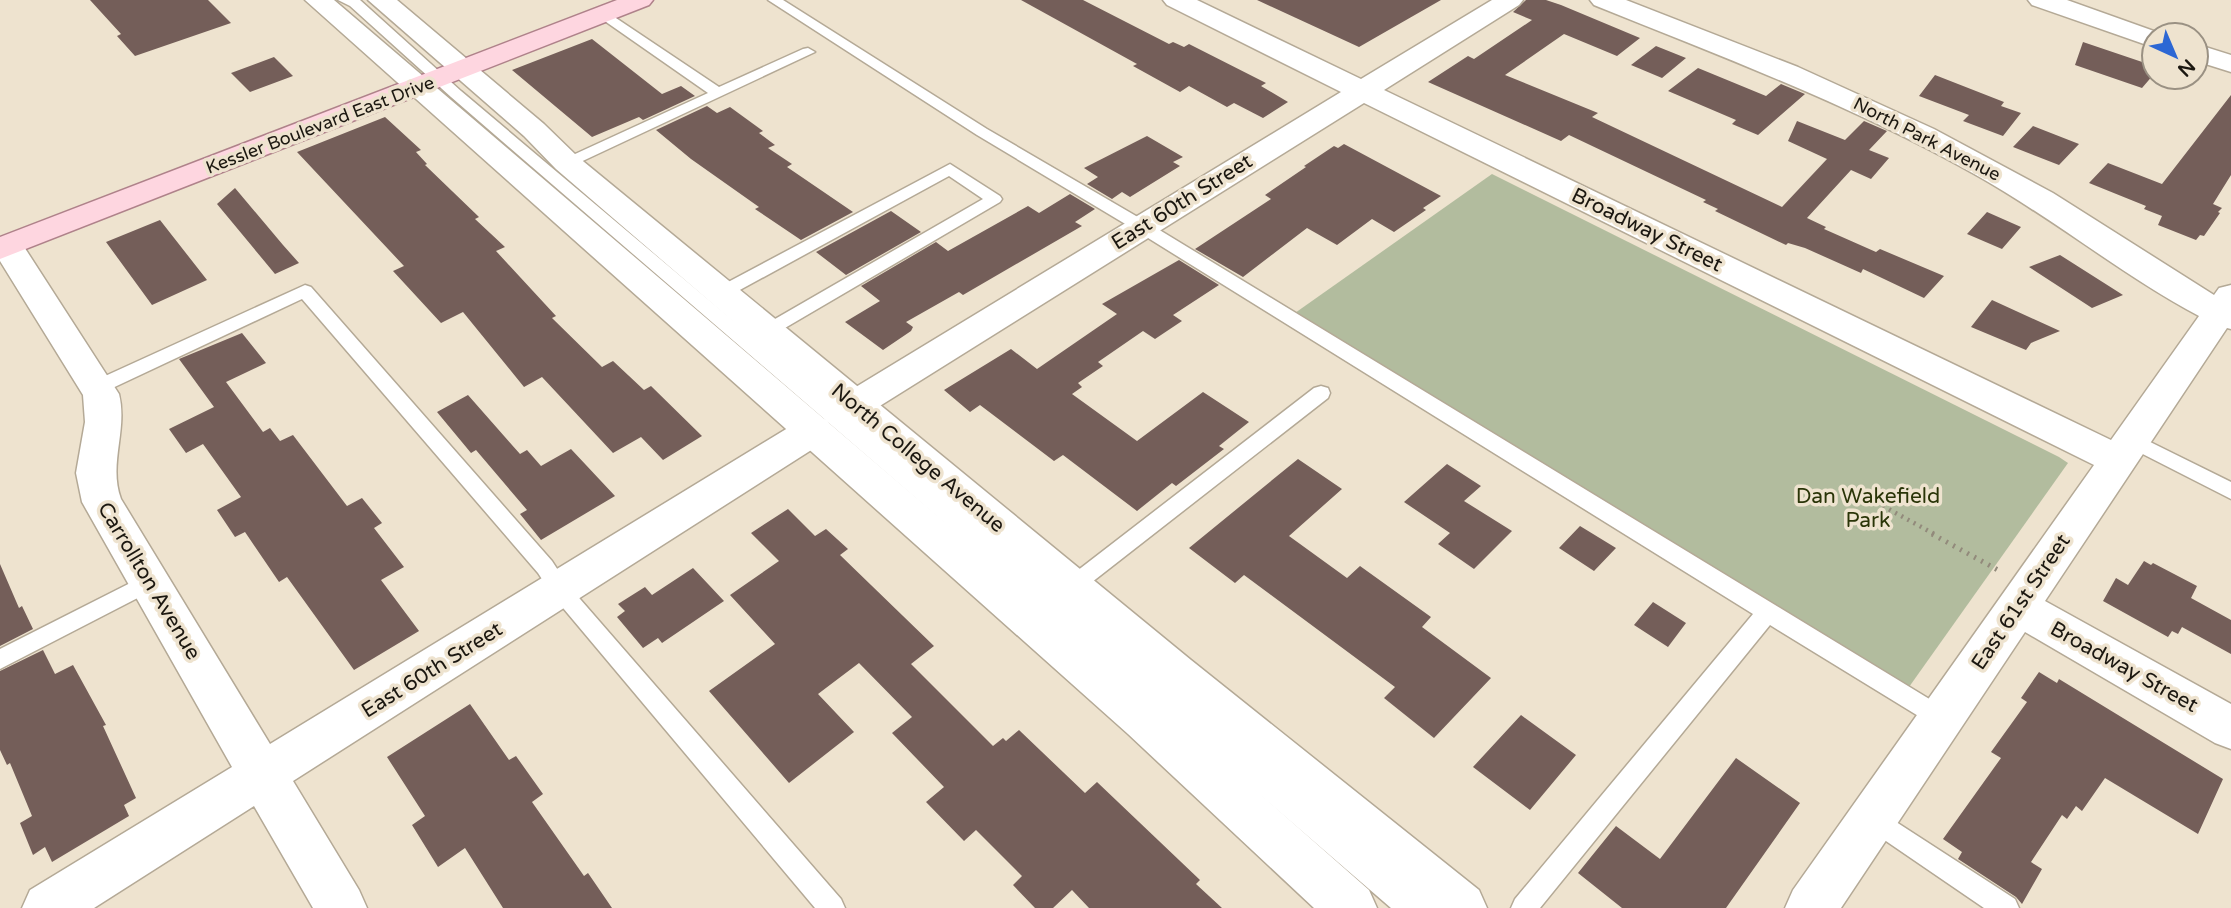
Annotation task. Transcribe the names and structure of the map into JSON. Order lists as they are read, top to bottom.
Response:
{
  "streets": {
    "main road": ["Kessler Boulevard East Drive"],
    "street": [
      "North Park Avenue",
      "East 60th Street",
      "Broadway Street",
      "North College Avenue",
      "Carrollton Avenue",
      "East 61st Street"
    ]
  },
  "crossings": [
    ["Kessler Boulevard East Drive", "North College Avenue"],
    ["Kessler Boulevard East Drive", "Carrollton Avenue"],
    ["North Park Avenue", "East 61st Street"],
    ["East 60th Street", "Broadway Street"],
    ["East 60th Street", "North College Avenue"],
    ["East 60th Street", "Carrollton Avenue"],
    ["Broadway Street", "East 61st Street"]
  ],
  "parks": ["Dan Wakefield Park"],
  "north": "bottom right"
}
